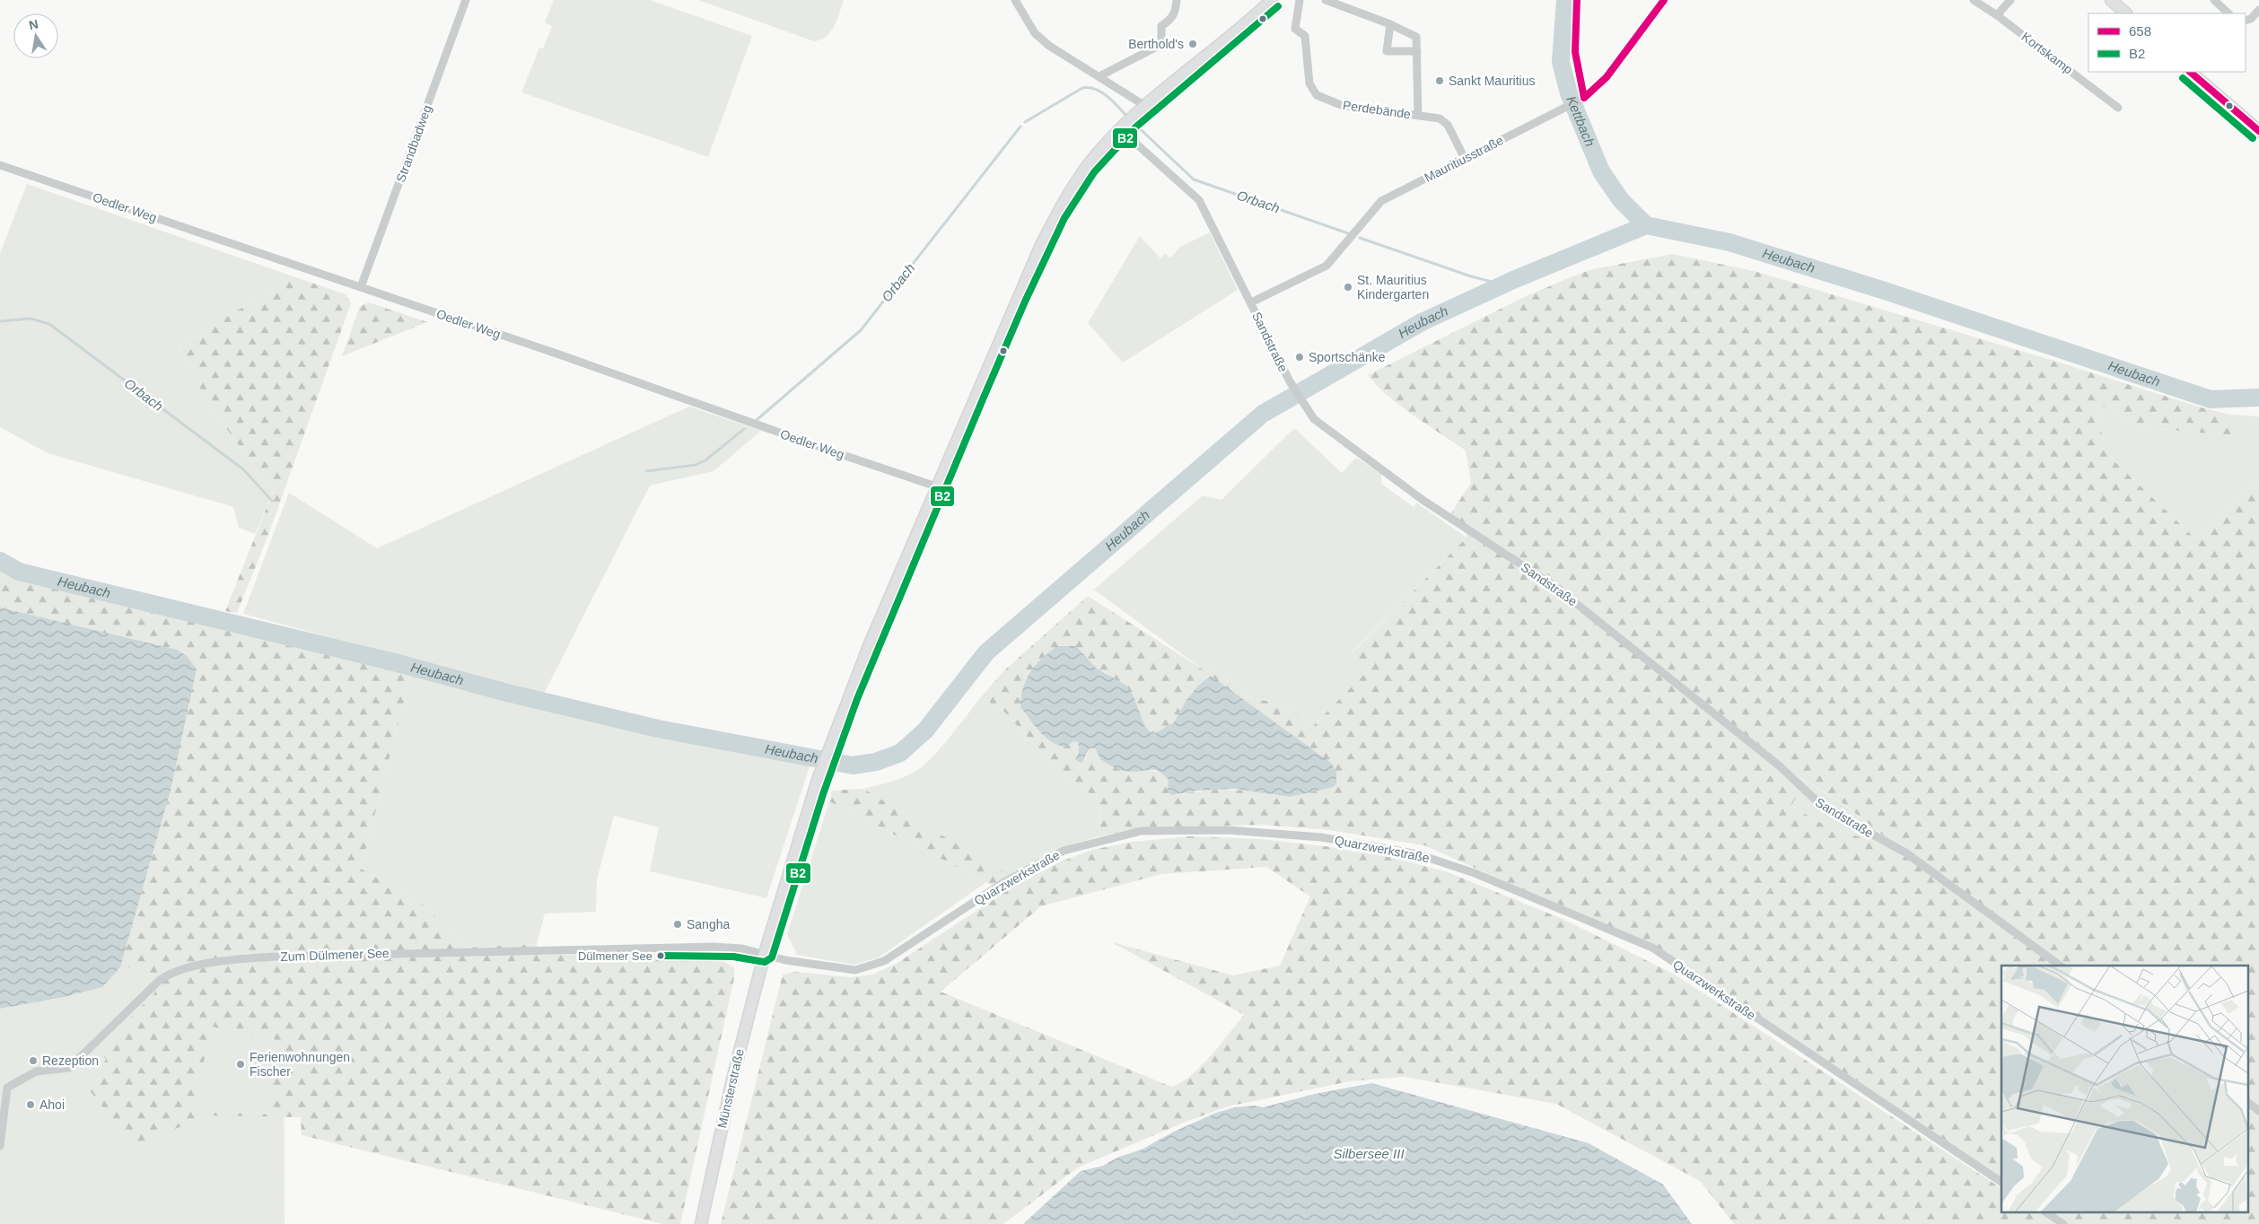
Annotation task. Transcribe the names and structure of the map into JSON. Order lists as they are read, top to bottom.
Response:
{
  "streets": {
    "main road": ["Münsterstraße"],
    "street": [
      "Kortskamp",
      "Perdebände",
      "Strandbadweg",
      "Mauritiusstraße",
      "Oedler Weg",
      "Sandstraße",
      "Quarzwerkstraße",
      "Zum Dülmener See"
    ]
  },
  "crossings": [
    ["Perdebände", "Mauritiusstraße"],
    ["Strandbadweg", "Oedler Weg"],
    ["Mauritiusstraße", "Sandstraße"],
    ["Oedler Weg", "Münsterstraße"],
    ["Sandstraße", "Münsterstraße"],
    ["Quarzwerkstraße", "Zum Dülmener See"],
    ["Quarzwerkstraße", "Münsterstraße"],
    ["Zum Dülmener See", "Münsterstraße"]
  ],
  "water": [
    "Kettbach",
    "Orbach",
    "Heubach",
    "Silbersee III"
  ],
  "places": [
    "Berthold's",
    "Sankt Mauritius",
    "St. Mauritius Kindergarten",
    "Sportschänke",
    "Sangha",
    "Dülmener See",
    "Rezeption",
    "Ferienwohnungen Fischer",
    "Ahoi"
  ],
  "lines": ["transit line 658", "transit line B2"],
  "legend": ["658", "B2"],
  "north": "top"
}
